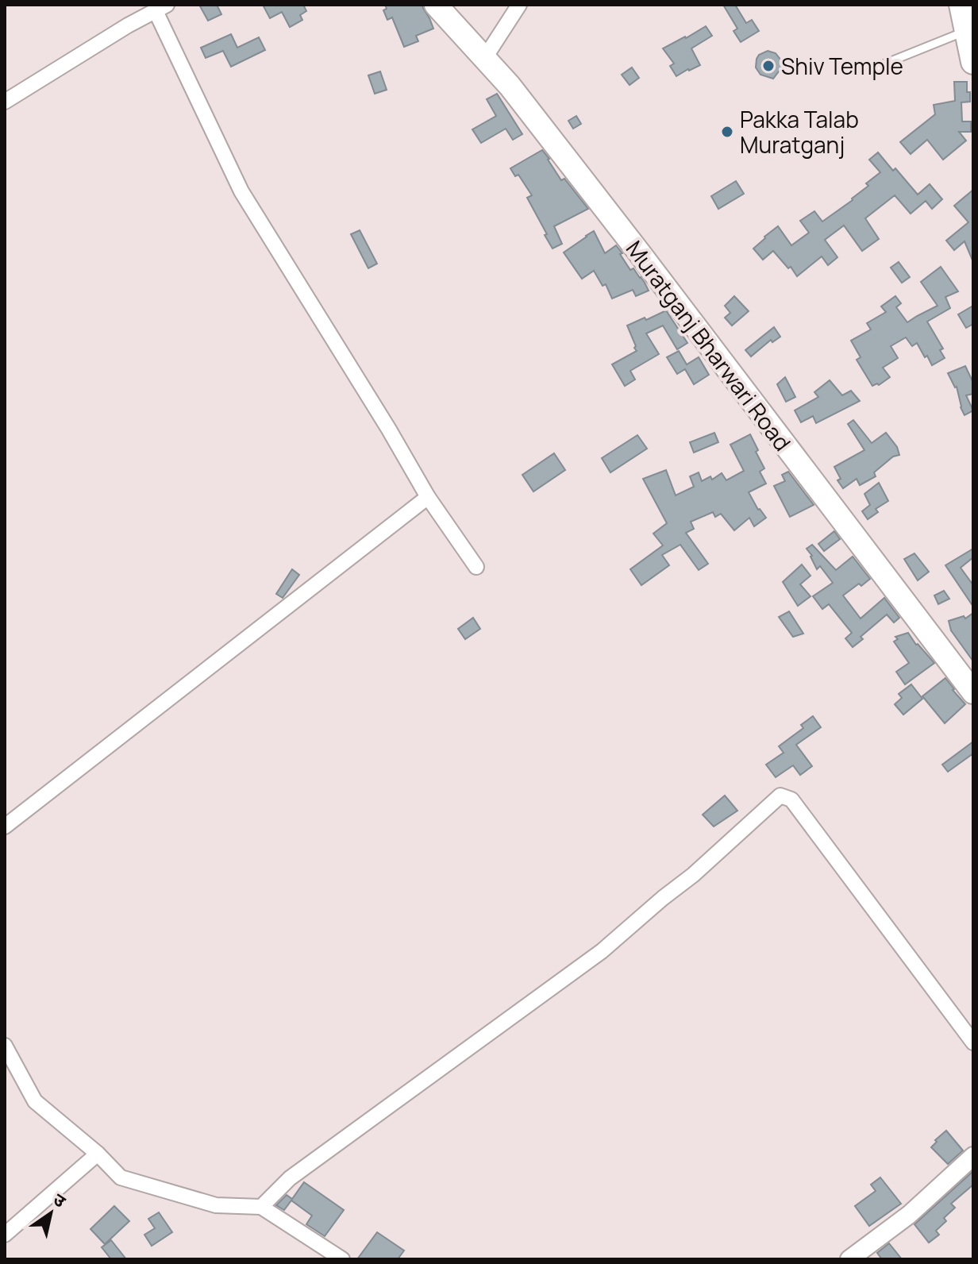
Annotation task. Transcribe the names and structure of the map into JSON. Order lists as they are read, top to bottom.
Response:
{
  "streets": {
    "main road": ["Muratganj Bharwari Road"]
  },
  "places": ["Shiv Temple", "Pakka Talab Muratganj"],
  "north": "top right"
}
